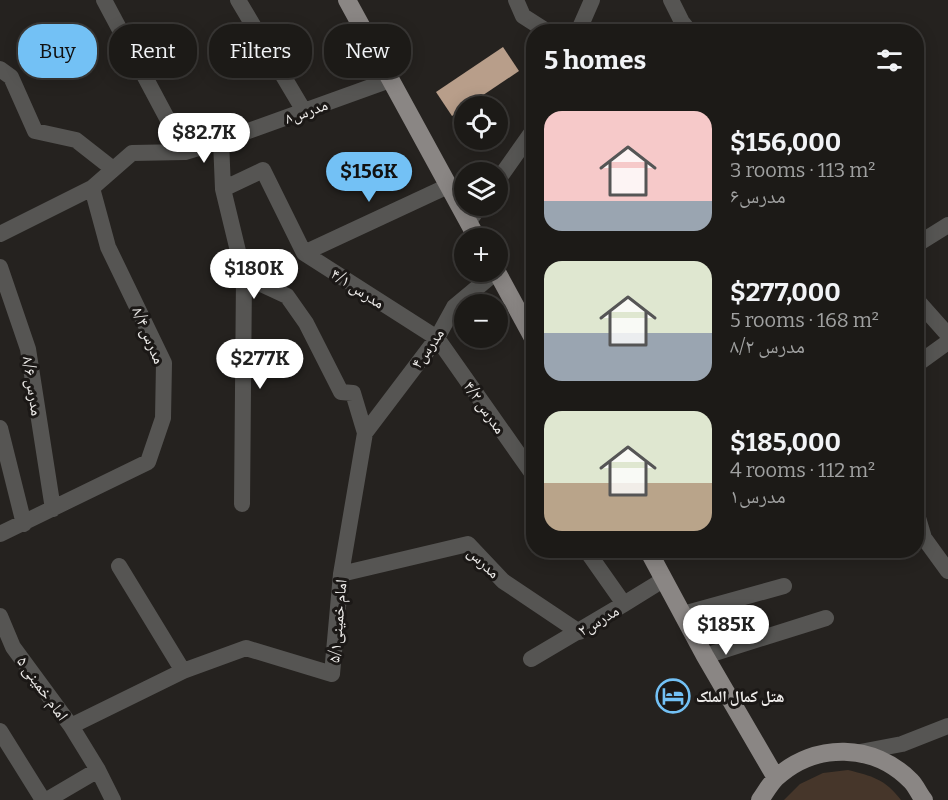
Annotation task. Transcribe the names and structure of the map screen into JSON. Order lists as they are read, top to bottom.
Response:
{
  "streets": {
    "street": [
      "مدرس۸",
      "مدرس ۴/۱",
      "مدرس ۸/۴",
      "مدرس۴",
      "مدرس ۸/۶",
      "مدرس ۴/۲",
      "مدرس",
      "مدرس۲",
      "امام خمینی۵/۱",
      "امام خمینی ۵"
    ]
  },
  "crossings": [
    ["مدرس۸", "مدرس ۸/۴"],
    ["مدرس ۴/۱", "مدرس۴"],
    ["مدرس ۴/۱", "مدرس ۴/۲"],
    ["مدرس ۸/۴", "مدرس ۸/۶"],
    ["مدرس۴", "مدرس ۴/۲"],
    ["مدرس۴", "امام خمینی۵/۱"],
    ["مدرس", "مدرس۲"],
    ["مدرس", "امام خمینی۵/۱"],
    ["امام خمینی۵/۱", "امام خمینی ۵"]
  ],
  "places": {
    "hotel": ["هتل کمال الملک"]
  },
  "page": {
    "chip": [
      "Buy",
      "Rent",
      "Filters",
      "New"
    ],
    "heading": "5 homes",
    "map_buttons": ["+", "−"],
    "list": [
      {
        "name": "$156,000",
        "note": "3 rooms · 113 m² · مدرس۶"
      },
      {
        "name": "$277,000",
        "note": "5 rooms · 168 m² · مدرس ۸/۲"
      },
      {
        "name": "$185,000",
        "note": "4 rooms · 112 m² · مدرس۱"
      }
    ],
    "price": [
      "$82.7K",
      "$156K",
      "$180K",
      "$277K",
      "$185K"
    ]
  }
}
